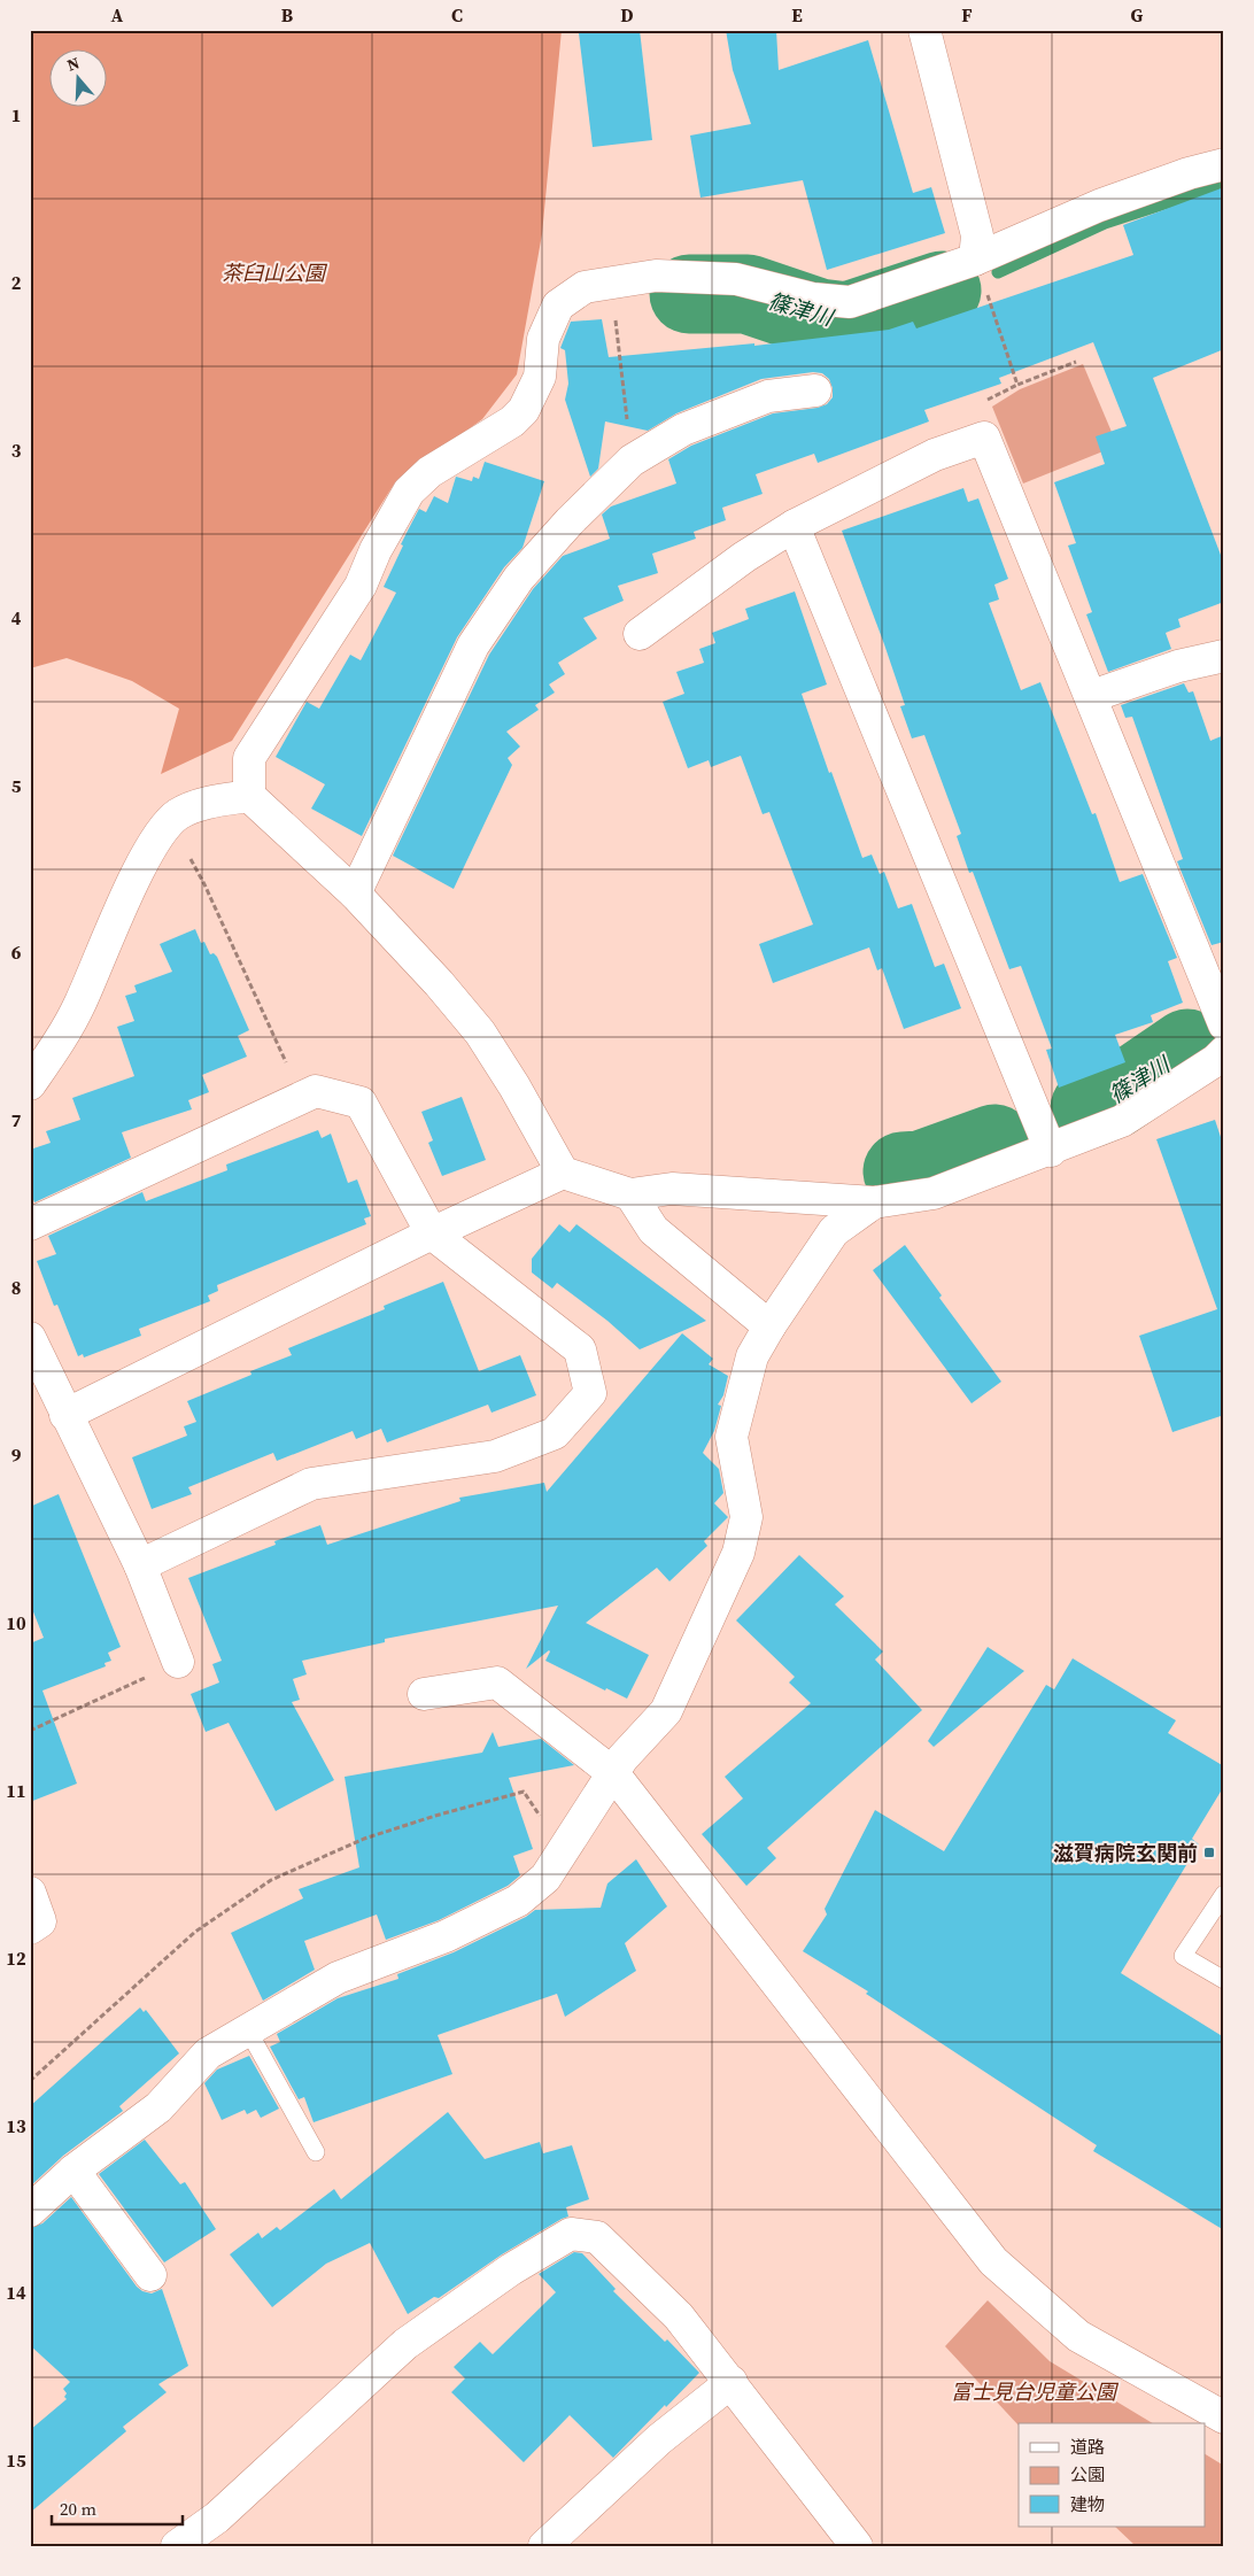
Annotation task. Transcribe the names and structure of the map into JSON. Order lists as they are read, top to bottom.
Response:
{
  "water": ["篠津川"],
  "parks": ["茶臼山公園", "富士見台児童公園"],
  "places": {
    "transit": ["滋賀病院玄関前"]
  },
  "legend": ["道路", "公園", "建物"],
  "scale_bar": "20 m",
  "north": "top",
  "grid": {
    "columns": [
      "A",
      "B",
      "C",
      "D",
      "E",
      "F",
      "G"
    ],
    "rows": [
      "1",
      "2",
      "3",
      "4",
      "5",
      "6",
      "7",
      "8",
      "9",
      "10",
      "11",
      "12",
      "13",
      "14",
      "15"
    ]
  }
}
